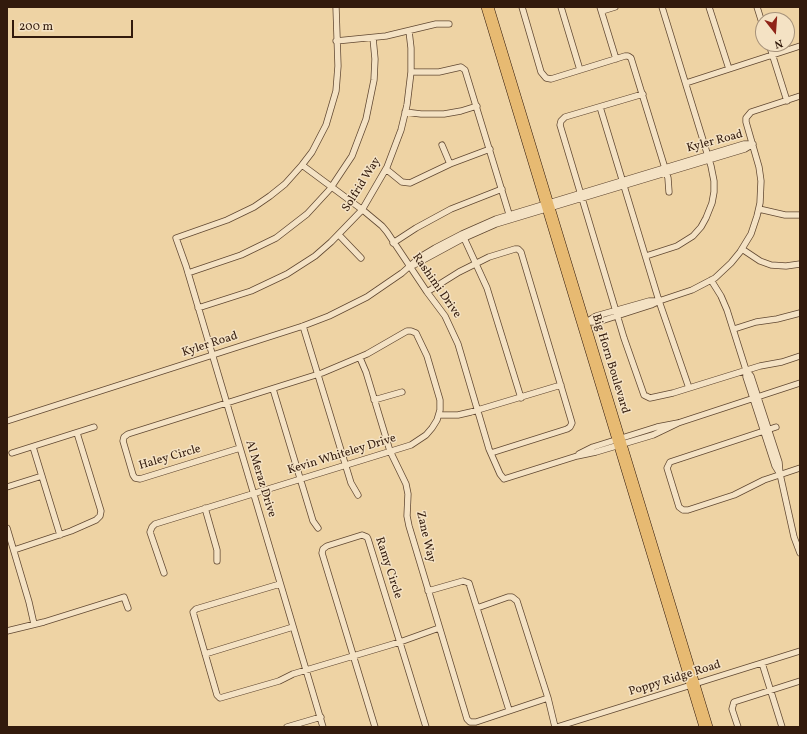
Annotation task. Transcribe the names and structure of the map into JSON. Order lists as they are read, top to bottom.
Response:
{
  "streets": {
    "main road": ["Big Horn Boulevard"],
    "street": [
      "Kyler Road",
      "Solfrid Way",
      "Rashimi Drive",
      "Kevin Whiteley Drive",
      "Haley Circle",
      "Al Meraz Drive",
      "Zane Way",
      "Ramy Circle",
      "Poppy Ridge Road"
    ]
  },
  "crossings": [
    ["Kyler Road", "Rashimi Drive"],
    ["Kyler Road", "Big Horn Boulevard"],
    ["Kyler Road", "Al Meraz Drive"],
    ["Solfrid Way", "Rashimi Drive"],
    ["Solfrid Way", "Al Meraz Drive"],
    ["Rashimi Drive", "Big Horn Boulevard"],
    ["Rashimi Drive", "Al Meraz Drive"],
    ["Big Horn Boulevard", "Poppy Ridge Road"],
    ["Kevin Whiteley Drive", "Al Meraz Drive"],
    ["Kevin Whiteley Drive", "Zane Way"],
    ["Haley Circle", "Al Meraz Drive"]
  ],
  "scale_bar": "200 m",
  "north": "bottom"
}
